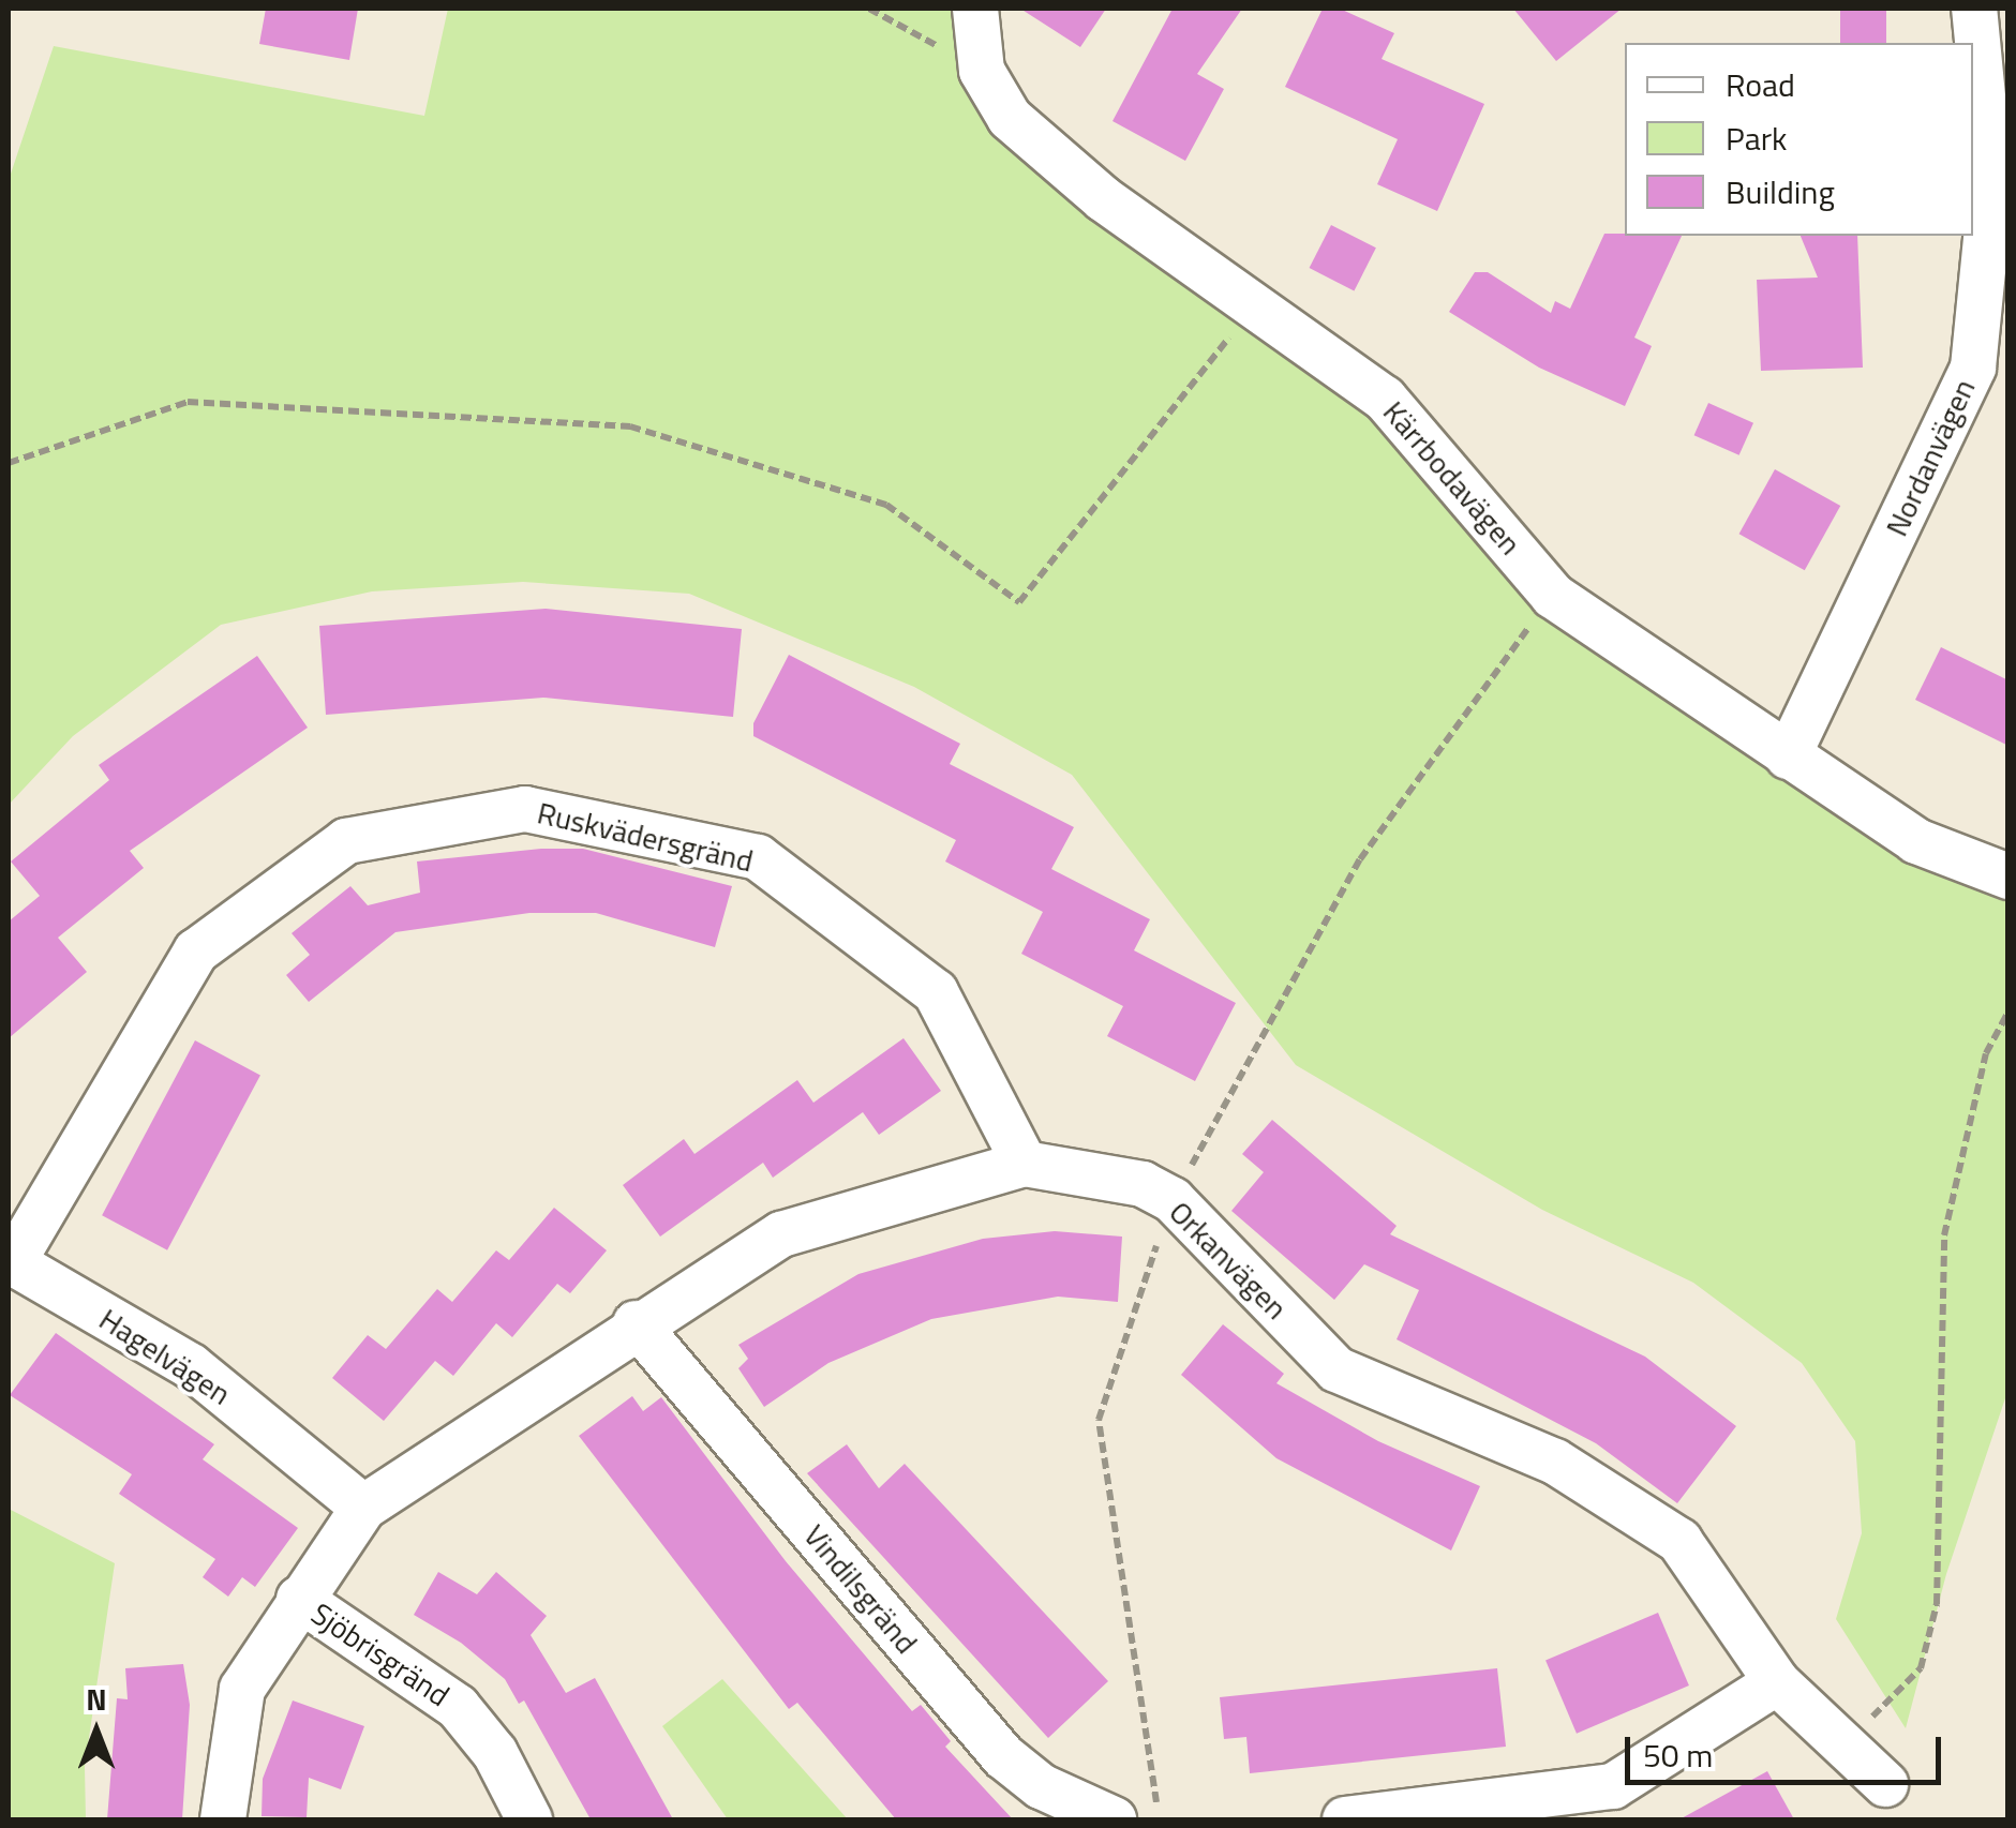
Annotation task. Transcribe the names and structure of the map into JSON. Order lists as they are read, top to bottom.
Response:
{
  "streets": {
    "street": [
      "Nordanvägen",
      "Kärrbodavägen",
      "Ruskvädersgränd",
      "Orkanvägen",
      "Hagelvägen",
      "Vindilsgränd",
      "Sjöbrisgränd"
    ]
  },
  "crossings": [
    ["Nordanvägen", "Kärrbodavägen"],
    ["Ruskvädersgränd", "Orkanvägen"],
    ["Ruskvädersgränd", "Hagelvägen"],
    ["Orkanvägen", "Hagelvägen"],
    ["Orkanvägen", "Vindilsgränd"],
    ["Orkanvägen", "Sjöbrisgränd"],
    ["Hagelvägen", "Sjöbrisgränd"]
  ],
  "legend": ["Road", "Park", "Building"],
  "scale_bar": "50 m",
  "north": "top"
}
